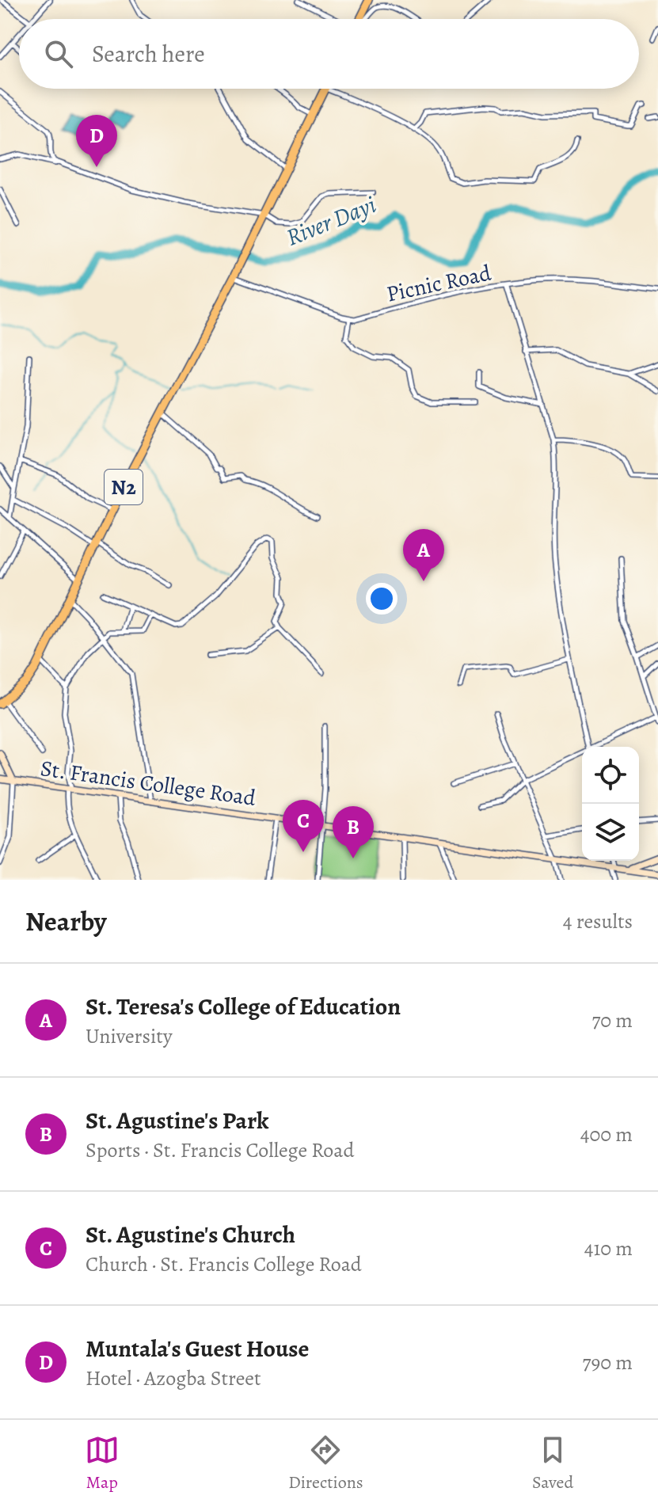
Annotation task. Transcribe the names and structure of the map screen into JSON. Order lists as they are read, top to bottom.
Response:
{
  "streets": {
    "highway": ["N2"],
    "main road": ["St. Francis College Road"],
    "street": ["Picnic Road"]
  },
  "water": ["River Dayi"],
  "page": {
    "search": "Search here",
    "pins": [
      "D",
      "A",
      "C",
      "B"
    ],
    "heading": ["Nearby", "4 results"],
    "list": [
      {
        "mark": "A",
        "name": "St. Teresa's College of Education",
        "note": "University",
        "value": "70 m"
      },
      {
        "mark": "B",
        "name": "St. Agustine's Park",
        "note": "Sports · St. Francis College Road",
        "value": "400 m"
      },
      {
        "mark": "C",
        "name": "St. Agustine's Church",
        "note": "Church · St. Francis College Road",
        "value": "410 m"
      },
      {
        "mark": "D",
        "name": "Muntala's Guest House",
        "note": "Hotel · Azogba Street",
        "value": "790 m"
      }
    ],
    "nav": ["Map", "Directions", "Saved"]
  }
}
